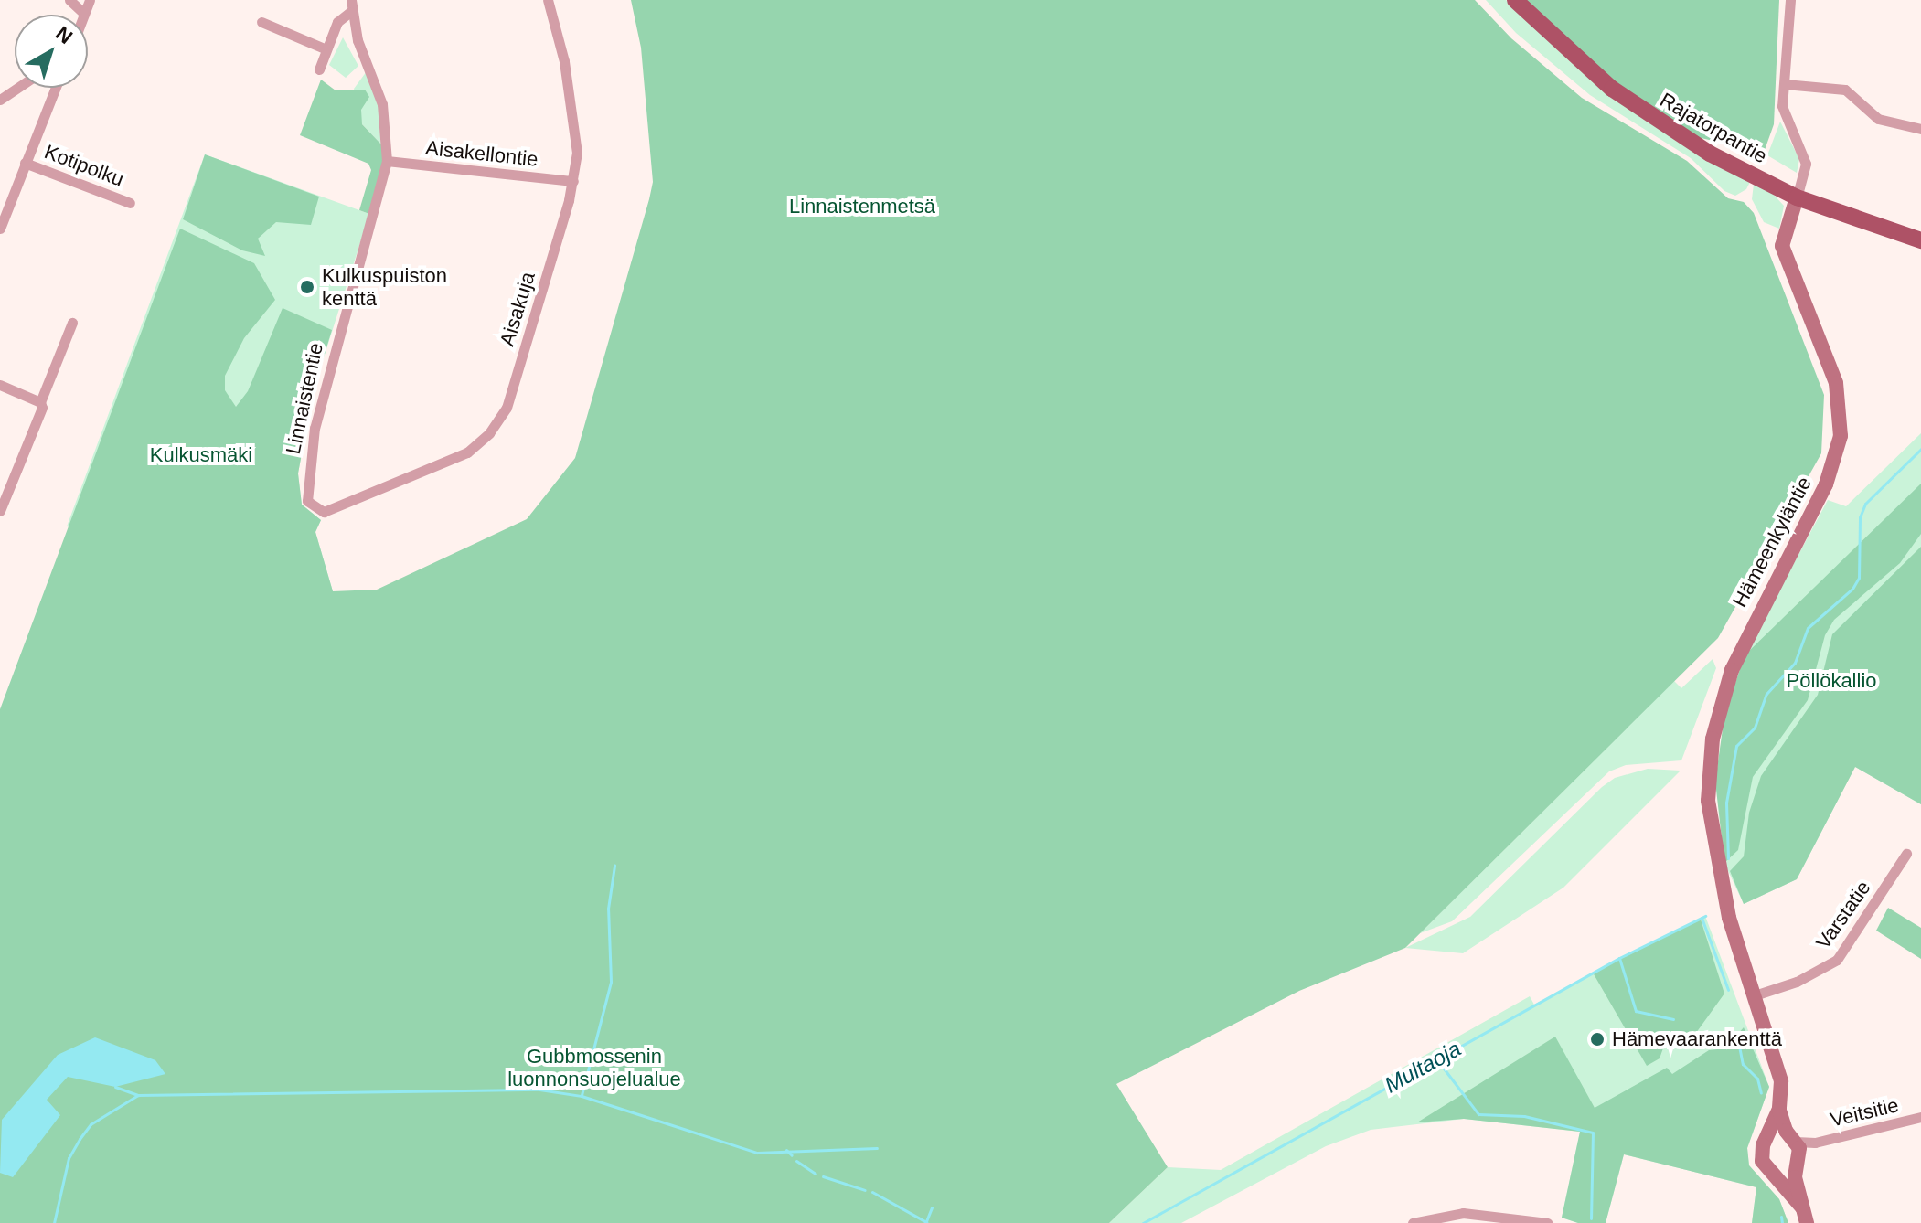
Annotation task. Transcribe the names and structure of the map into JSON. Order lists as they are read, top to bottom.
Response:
{
  "streets": {
    "main road": ["Rajatorpantie"],
    "street": [
      "Aisakellontie",
      "Kotipolku",
      "Aisakuja",
      "Linnaistentie",
      "Hämeenkyläntie",
      "Varstatie",
      "Veitsitie"
    ]
  },
  "crossings": [
    ["Rajatorpantie", "Hämeenkyläntie"],
    ["Aisakellontie", "Aisakuja"],
    ["Aisakellontie", "Linnaistentie"],
    ["Aisakuja", "Linnaistentie"],
    ["Hämeenkyläntie", "Varstatie"],
    ["Hämeenkyläntie", "Veitsitie"]
  ],
  "water": ["Multaoja"],
  "parks": [
    "Linnaistenmetsä",
    "Kulkusmäki",
    "Pöllökallio",
    "Gubbmossenin luonnonsuojelualue"
  ],
  "places": ["Kulkuspuiston kenttä", "Hämevaarankenttä"],
  "north": "top right"
}
